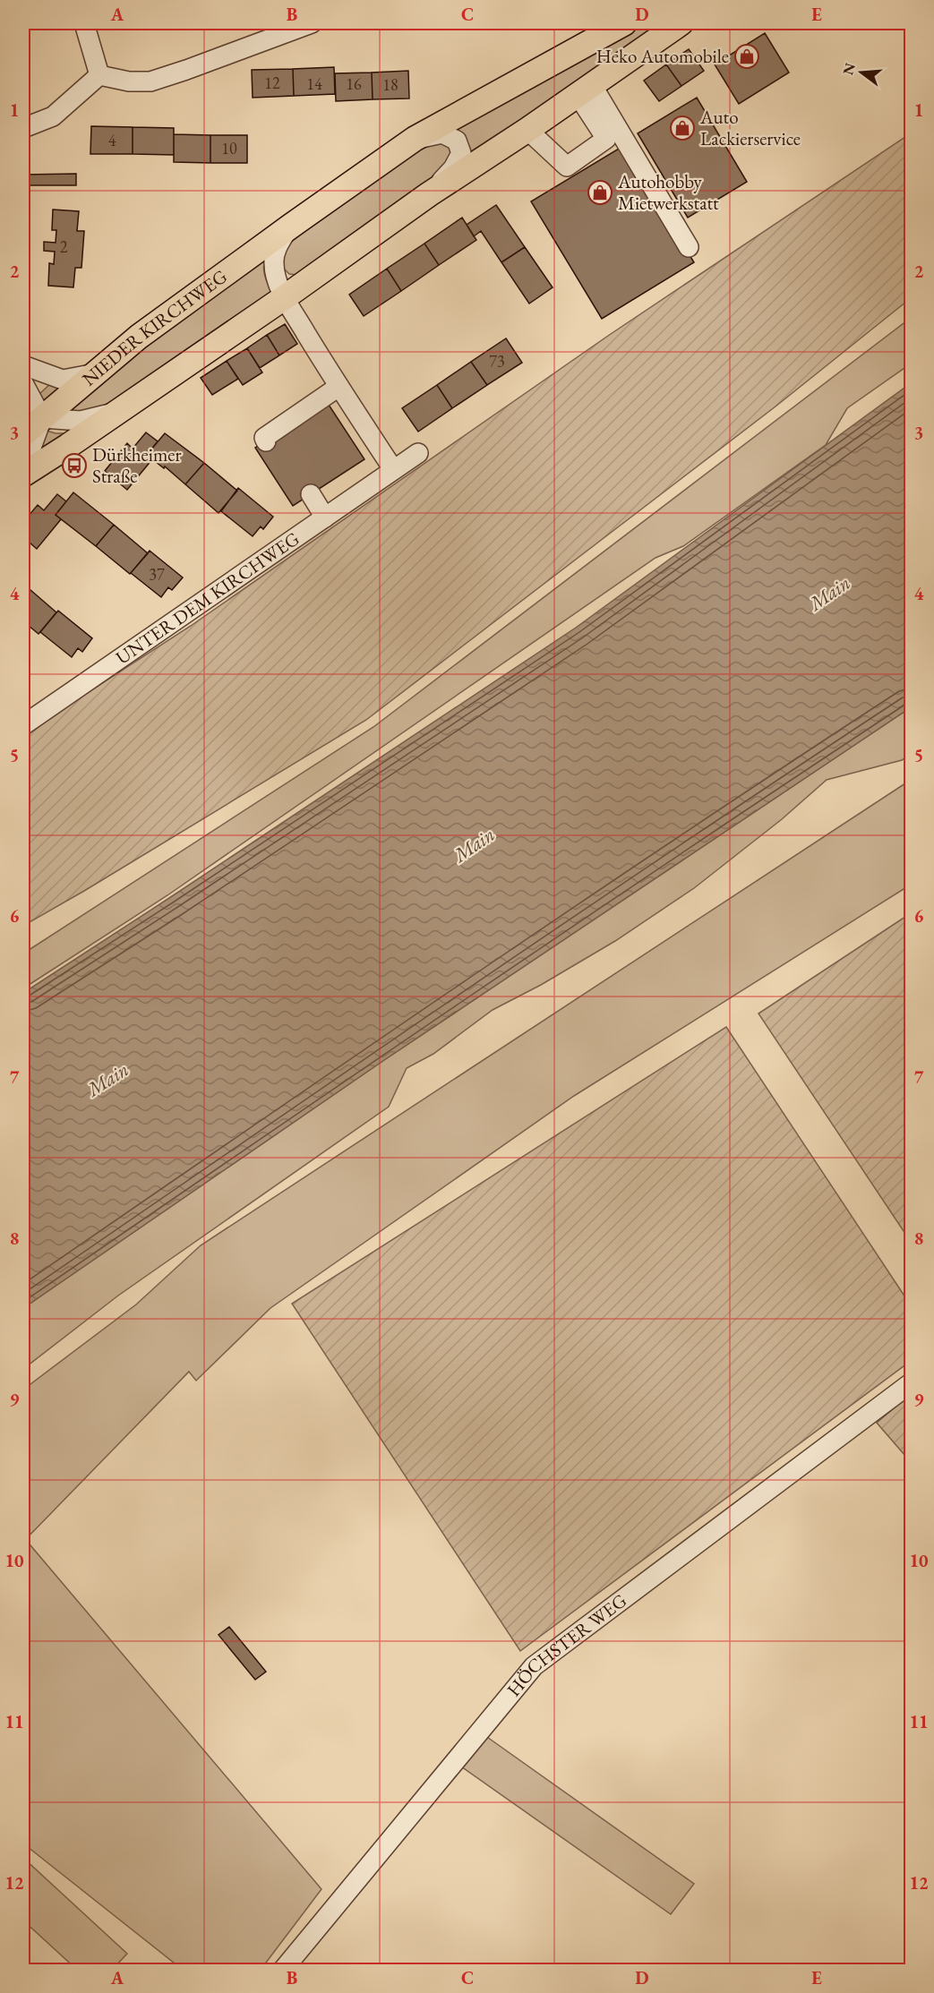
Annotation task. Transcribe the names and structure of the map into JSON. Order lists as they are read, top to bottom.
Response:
{
  "streets": {
    "main road": ["NIEDER KIRCHWEG"],
    "street": ["UNTER DEM KIRCHWEG", "HÖCHSTER WEG"]
  },
  "water": ["Main"],
  "places": {
    "shop": ["Heko Automobile", "Auto Lackierservice", "Autohobby Mietwerkstatt"],
    "bus stop": ["Dürkheimer Straße"]
  },
  "house_numbers": [
    "12",
    "14",
    "16",
    "18",
    "4",
    "10",
    "2",
    "73",
    "37"
  ],
  "north": "left",
  "grid": {
    "columns": [
      "A",
      "B",
      "C",
      "D",
      "E"
    ],
    "rows": [
      "1",
      "2",
      "3",
      "4",
      "5",
      "6",
      "7",
      "8",
      "9",
      "10",
      "11",
      "12"
    ]
  }
}
